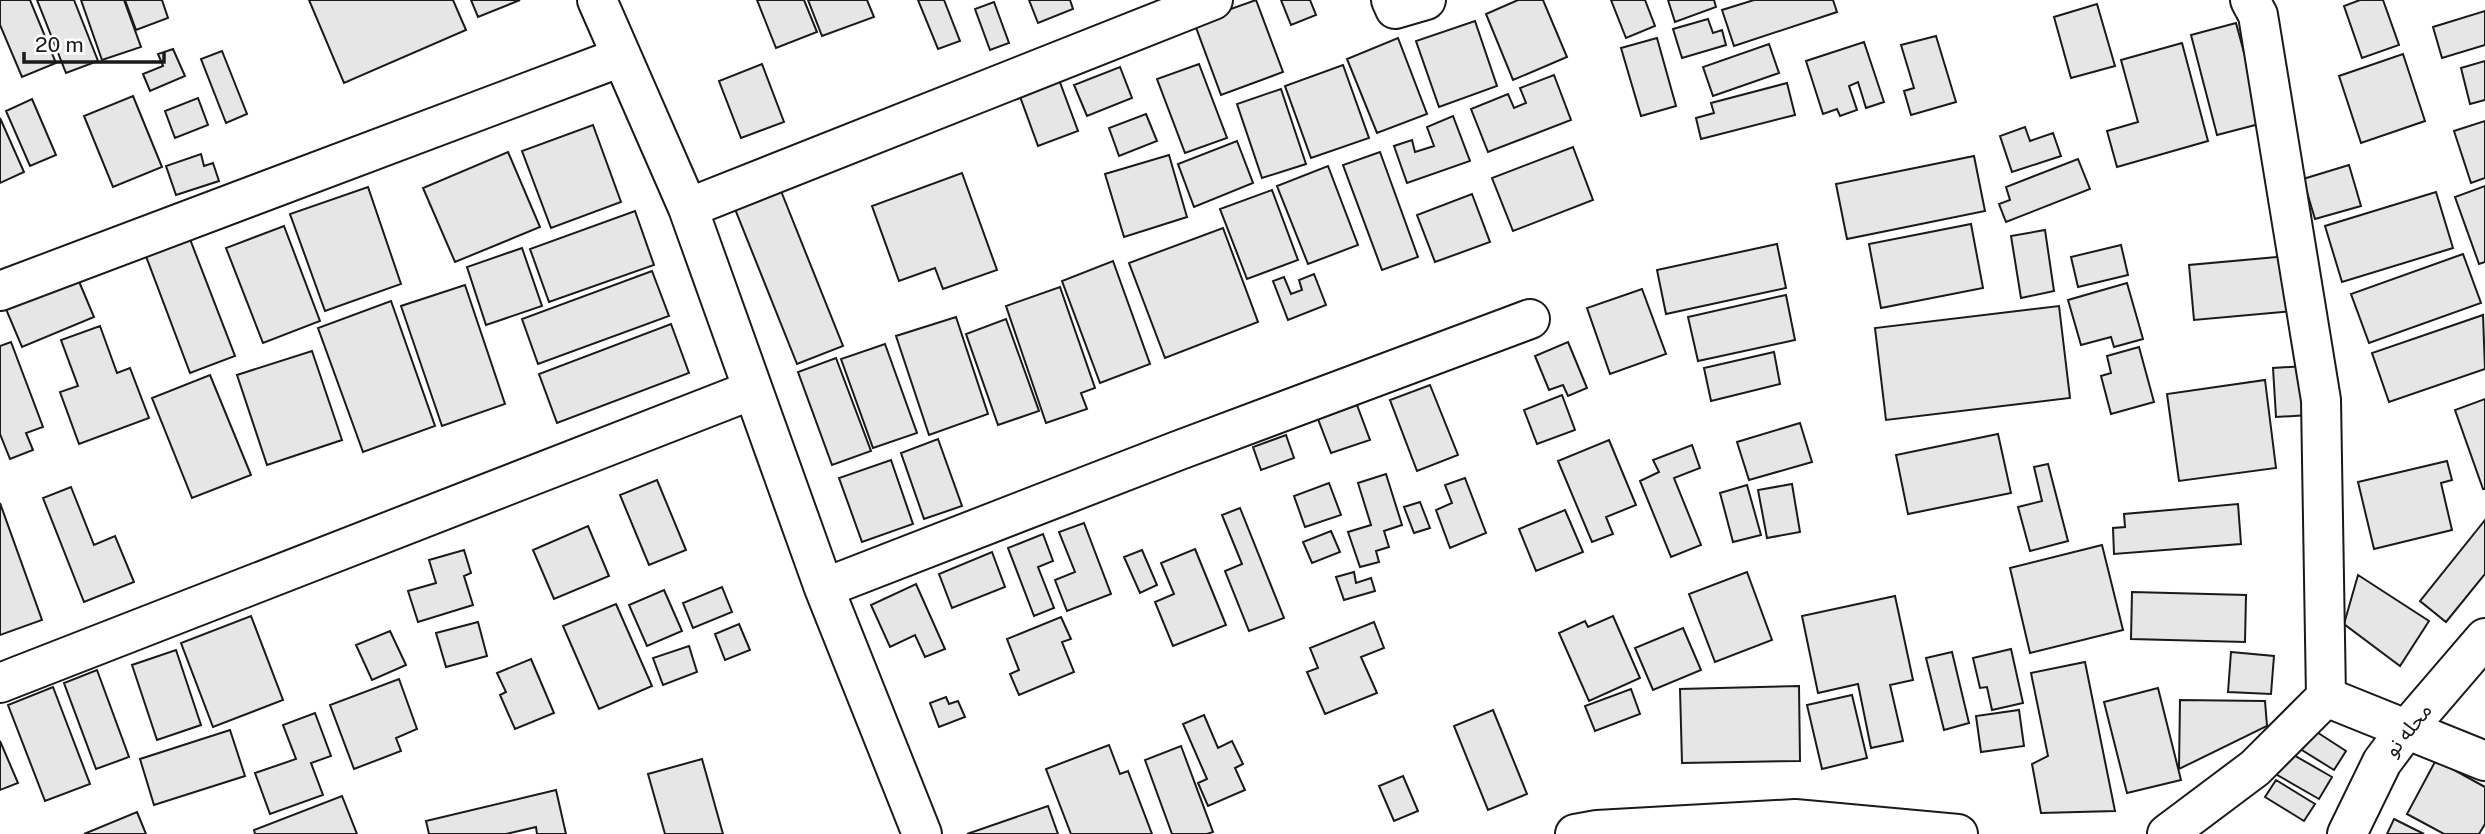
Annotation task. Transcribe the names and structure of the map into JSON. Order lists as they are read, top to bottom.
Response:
{
  "streets": {
    "street": ["محله نو"]
  },
  "scale_bar": "20 m"
}
